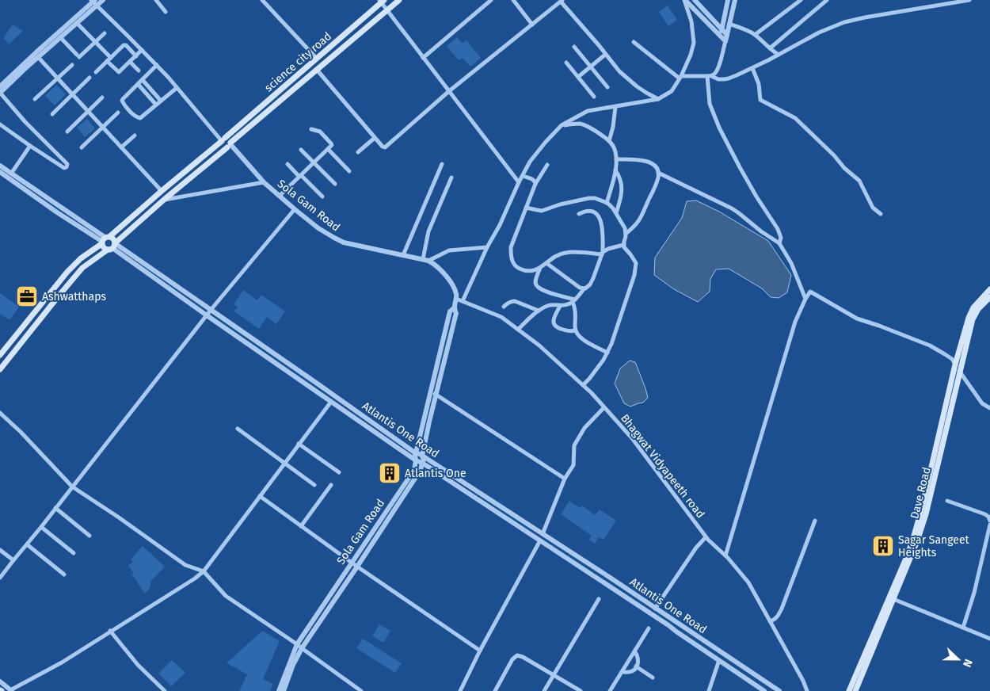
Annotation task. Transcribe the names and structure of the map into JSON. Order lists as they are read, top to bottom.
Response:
{
  "streets": {
    "main road": ["science city road", "Dave Road"],
    "street": ["Sola Gam Road", "Atlantis One Road", "Bhagwat Vidyapeeth road"]
  },
  "crossings": [
    ["Sola Gam Road", "Atlantis One Road"],
    ["Sola Gam Road", "Bhagwat Vidyapeeth road"]
  ],
  "places": {
    "office": ["Ashwatthaps"],
    "building": ["Atlantis One", "Sagar Sangeet Heights"]
  },
  "north": "right"
}
